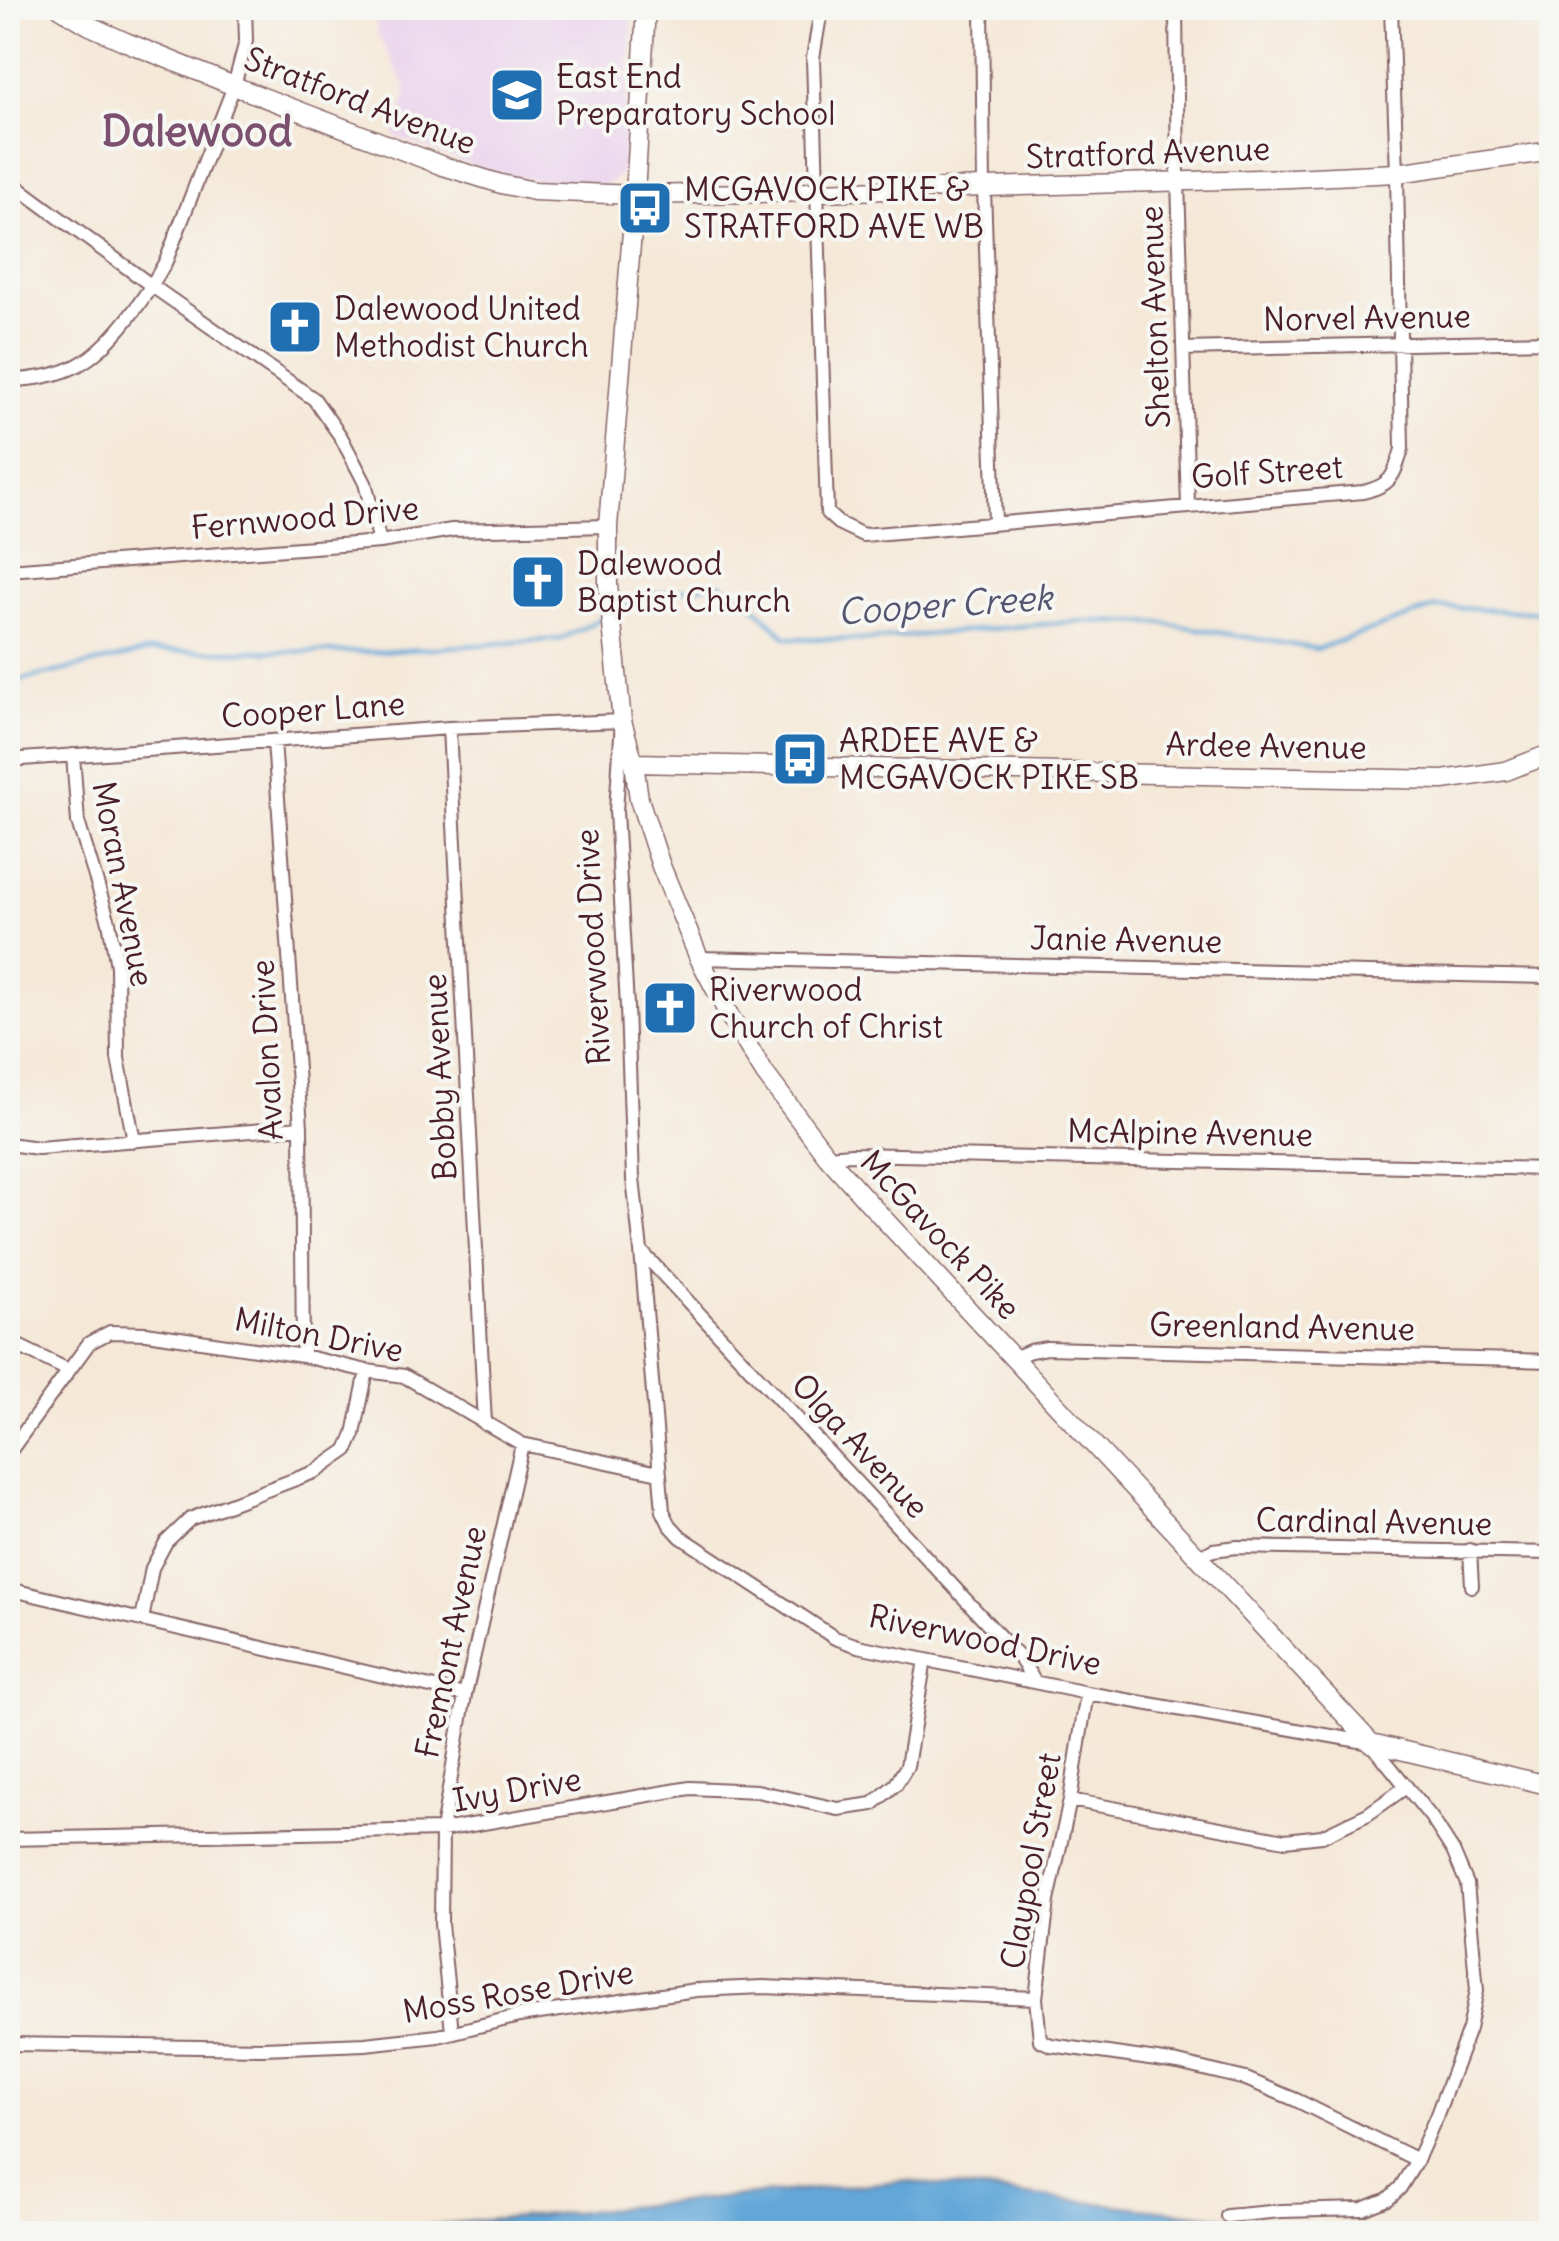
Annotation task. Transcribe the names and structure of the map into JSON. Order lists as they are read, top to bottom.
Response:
{
  "streets": {
    "street": [
      "Stratford Avenue",
      "Shelton Avenue",
      "Norvel Avenue",
      "Golf Street",
      "Fernwood Drive",
      "Cooper Lane",
      "Ardee Avenue",
      "Moran Avenue",
      "Janie Avenue",
      "Riverwood Drive",
      "Avalon Drive",
      "Bobby Avenue",
      "McAlpine Avenue",
      "McGavock Pike",
      "Greenland Avenue",
      "Milton Drive",
      "Olga Avenue",
      "Cardinal Avenue",
      "Fremont Avenue",
      "Ivy Drive",
      "Claypool Street",
      "Moss Rose Drive"
    ]
  },
  "crossings": [
    ["Stratford Avenue", "Shelton Avenue"],
    ["Stratford Avenue", "Golf Street"],
    ["Stratford Avenue", "McGavock Pike"],
    ["Shelton Avenue", "Norvel Avenue"],
    ["Shelton Avenue", "Golf Street"],
    ["Norvel Avenue", "Golf Street"],
    ["Fernwood Drive", "McGavock Pike"],
    ["Cooper Lane", "Moran Avenue"],
    ["Cooper Lane", "Avalon Drive"],
    ["Cooper Lane", "Bobby Avenue"],
    ["Cooper Lane", "McGavock Pike"],
    ["Ardee Avenue", "Riverwood Drive"],
    ["Ardee Avenue", "McGavock Pike"],
    ["Janie Avenue", "McGavock Pike"],
    ["Riverwood Drive", "McGavock Pike"],
    ["Riverwood Drive", "Milton Drive"],
    ["Riverwood Drive", "Olga Avenue"],
    ["Riverwood Drive", "Ivy Drive"],
    ["Riverwood Drive", "Claypool Street"],
    ["Avalon Drive", "Milton Drive"],
    ["Bobby Avenue", "Milton Drive"],
    ["McAlpine Avenue", "McGavock Pike"],
    ["McGavock Pike", "Greenland Avenue"],
    ["McGavock Pike", "Cardinal Avenue"],
    ["McGavock Pike", "Claypool Street"],
    ["Milton Drive", "Fremont Avenue"],
    ["Fremont Avenue", "Ivy Drive"],
    ["Fremont Avenue", "Moss Rose Drive"],
    ["Claypool Street", "Moss Rose Drive"]
  ],
  "districts": ["Dalewood"],
  "water": ["Cooper Creek"],
  "places": {
    "school or university": ["East End Preparatory School"],
    "bus stop": ["MCGAVOCK PIKE & STRATFORD AVE WB", "ARDEE AVE & MCGAVOCK PIKE SB"],
    "church": ["Dalewood United Methodist Church", "Dalewood Baptist Church", "Riverwood Church of Christ"]
  }
}
